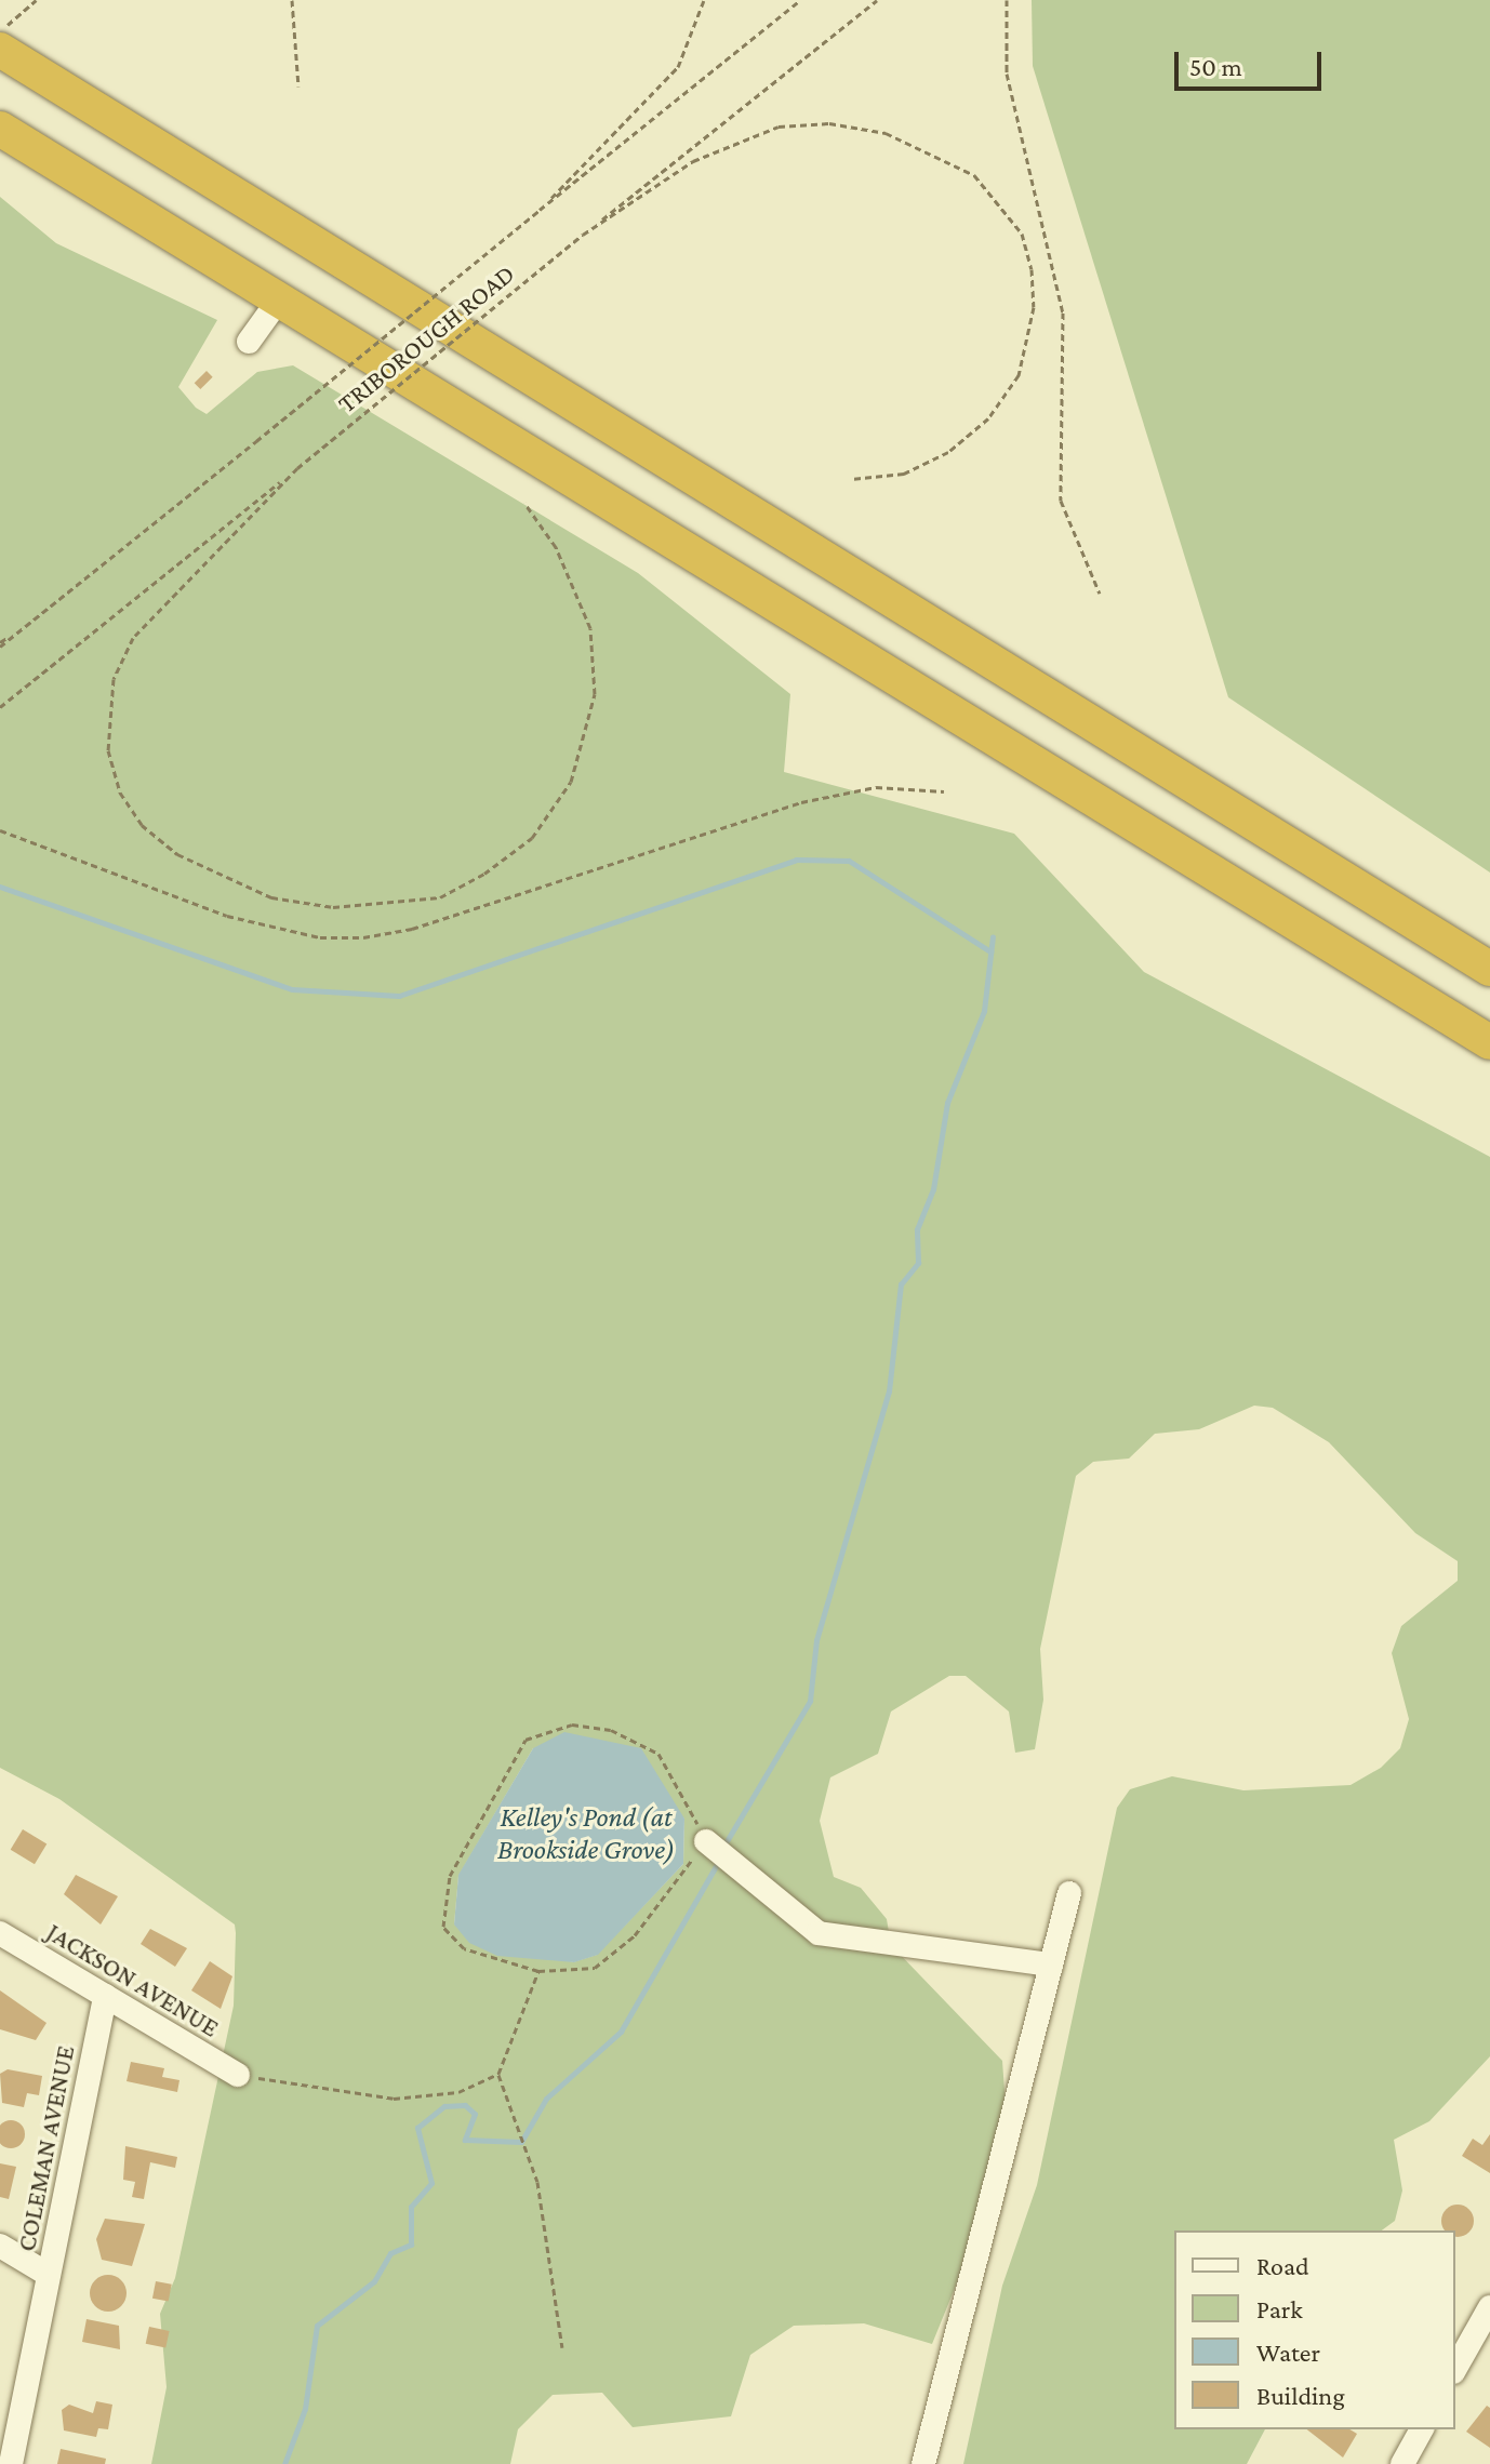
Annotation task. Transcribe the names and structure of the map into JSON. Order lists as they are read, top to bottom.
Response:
{
  "streets": {
    "street": ["JACKSON AVENUE", "COLEMAN AVENUE"],
    "path": ["TRIBOROUGH ROAD"]
  },
  "crossings": [
    ["JACKSON AVENUE", "COLEMAN AVENUE"]
  ],
  "water": ["Kelley's Pond (at Brookside Grove)"],
  "legend": [
    "Road",
    "Park",
    "Water",
    "Building"
  ],
  "scale_bar": "50 m"
}
